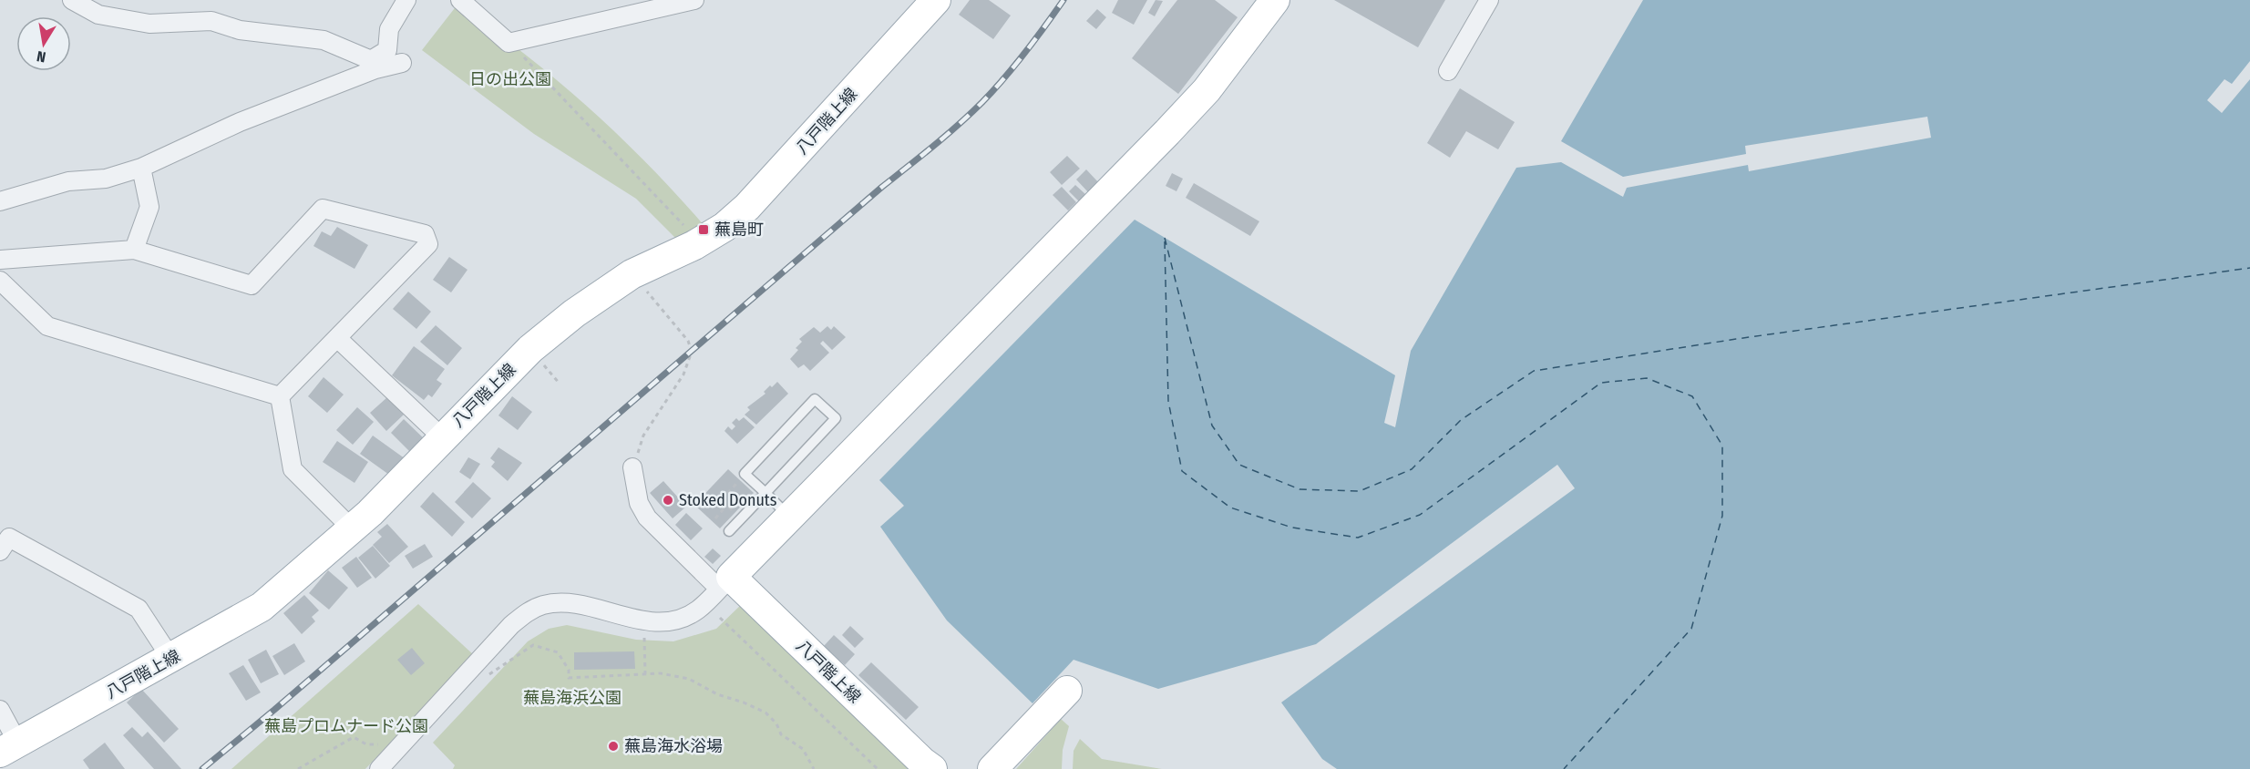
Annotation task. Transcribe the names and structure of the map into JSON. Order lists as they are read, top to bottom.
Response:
{
  "streets": {
    "main road": ["八戸階上線"]
  },
  "parks": ["日の出公園", "蕪島海浜公園", "蕪島プロムナード公園"],
  "places": {
    "transit": ["蕪島町"],
    "other": ["Stoked Donuts", "蕪島海水浴場"]
  },
  "north": "bottom"
}
